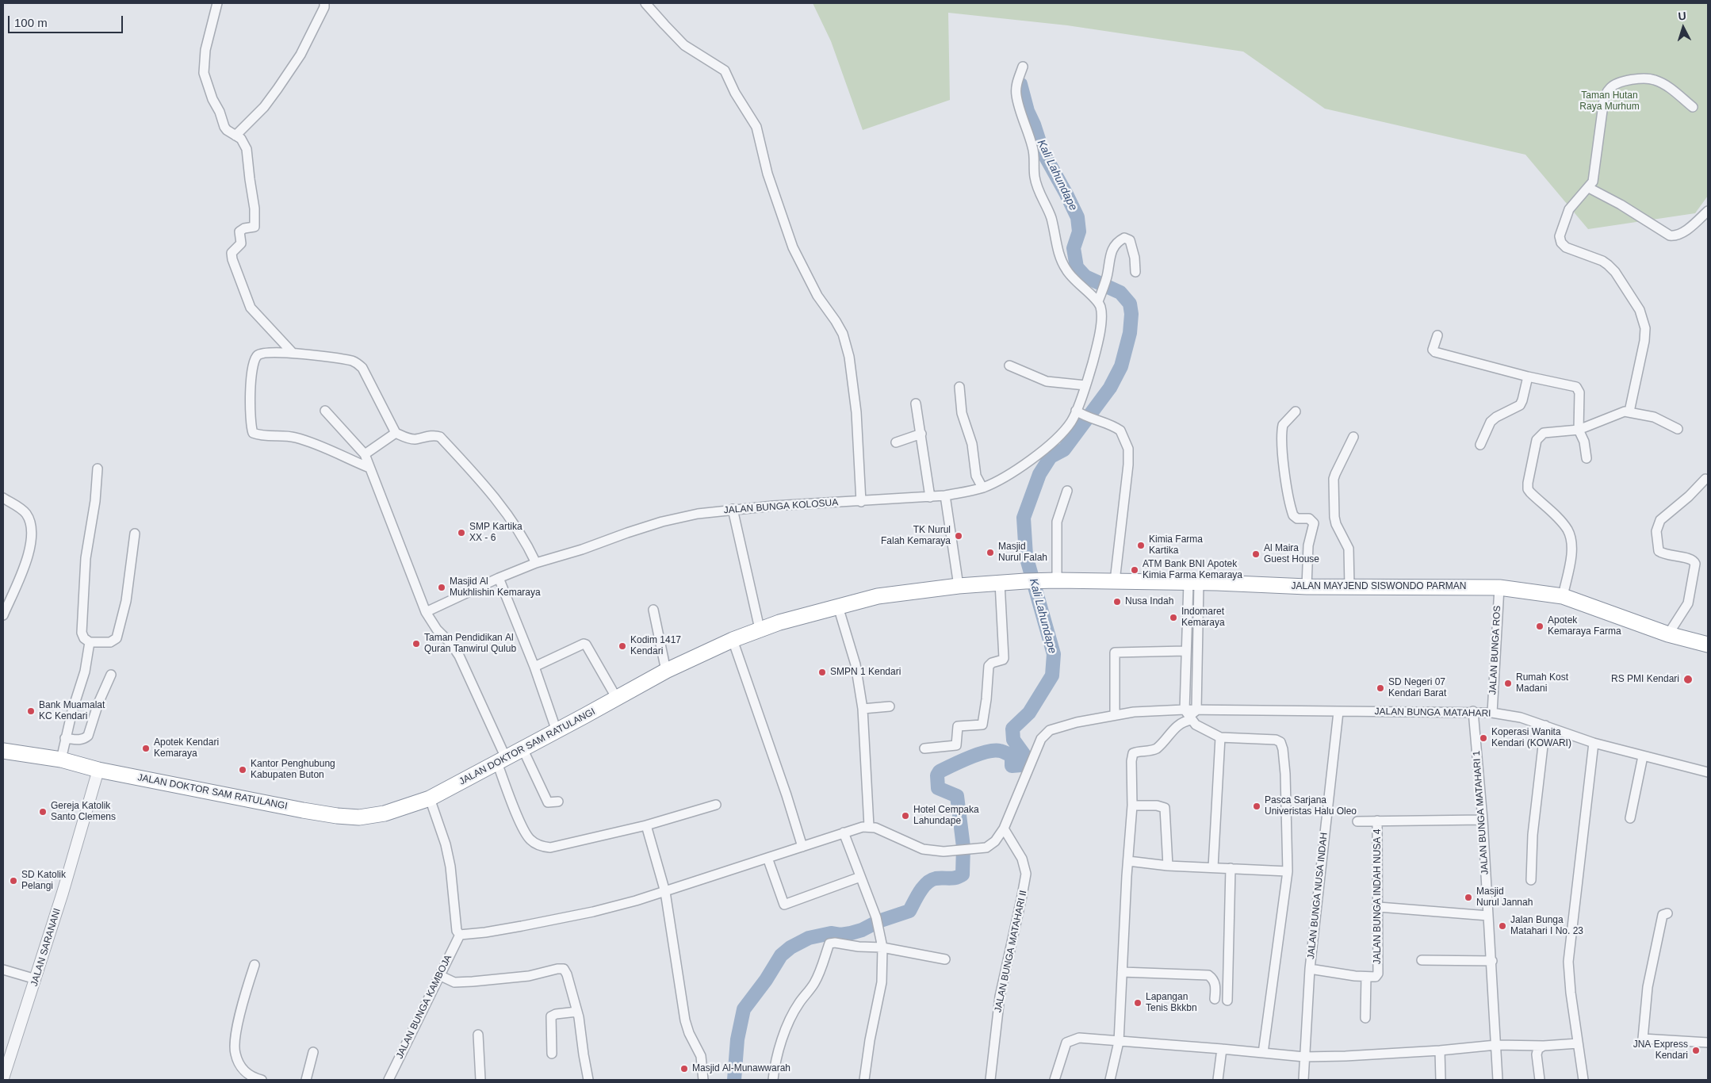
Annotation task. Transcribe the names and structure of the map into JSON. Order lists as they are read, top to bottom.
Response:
{
  "streets": {
    "highway": ["JALAN MAYJEND SISWONDO PARMAN", "JALAN DOKTOR SAM RATULANGI"],
    "street": [
      "JALAN BUNGA KOLOSUA",
      "JALAN BUNGA ROS",
      "JALAN BUNGA MATAHARI",
      "JALAN BUNGA MATAHARI 1",
      "JALAN BUNGA NUSA INDAH",
      "JALAN BUNGA INDAH NUSA 4",
      "JALAN SARANANI",
      "JALAN BUNGA MATAHARI II",
      "JALAN BUNGA KAMBOJA"
    ]
  },
  "crossings": [
    ["JALAN MAYJEND SISWONDO PARMAN", "JALAN BUNGA ROS"],
    ["JALAN MAYJEND SISWONDO PARMAN", "JALAN DOKTOR SAM RATULANGI"],
    ["JALAN BUNGA ROS", "JALAN BUNGA MATAHARI"],
    ["JALAN BUNGA MATAHARI", "JALAN BUNGA MATAHARI 1"],
    ["JALAN BUNGA MATAHARI", "JALAN BUNGA NUSA INDAH"],
    ["JALAN BUNGA MATAHARI", "JALAN BUNGA MATAHARI II"],
    ["JALAN DOKTOR SAM RATULANGI", "JALAN SARANANI"],
    ["JALAN BUNGA NUSA INDAH", "JALAN BUNGA INDAH NUSA 4"]
  ],
  "water": ["Kali Lahundape"],
  "parks": ["Taman Hutan Raya Murhum"],
  "places": [
    "SMP Kartika XX - 6",
    "TK Nurul Falah Kemaraya",
    "Kimia Farma Kartika",
    "Masjid Nurul Falah",
    "Al Maira Guest House",
    "ATM Bank BNI Apotek Kimia Farma Kemaraya",
    "Masjid Al Mukhlishin Kemaraya",
    "Nusa Indah",
    "Indomaret Kemaraya",
    "Apotek Kemaraya Farma",
    "Taman Pendidikan Al Quran Tanwirul Qulub",
    "Kodim 1417 Kendari",
    "SMPN 1 Kendari",
    "RS PMI Kendari",
    "Rumah Kost Madani",
    "SD Negeri 07 Kendari Barat",
    "Bank Muamalat KC Kendari",
    "Koperasi Wanita Kendari (KOWARI)",
    "Apotek Kendari Kemaraya",
    "Kantor Penghubung Kabupaten Buton",
    "Pasca Sarjana Univeristas Halu Oleo",
    "Gereja Katolik Santo Clemens",
    "Hotel Cempaka Lahundape",
    "SD Katolik Pelangi",
    "Masjid Nurul Jannah",
    "Jalan Bunga Matahari I No. 23",
    "Lapangan Tenis Bkkbn",
    "JNA Express Kendari",
    "Masjid Al-Munawwarah"
  ],
  "scale_bar": "100 m",
  "north": "top"
}
